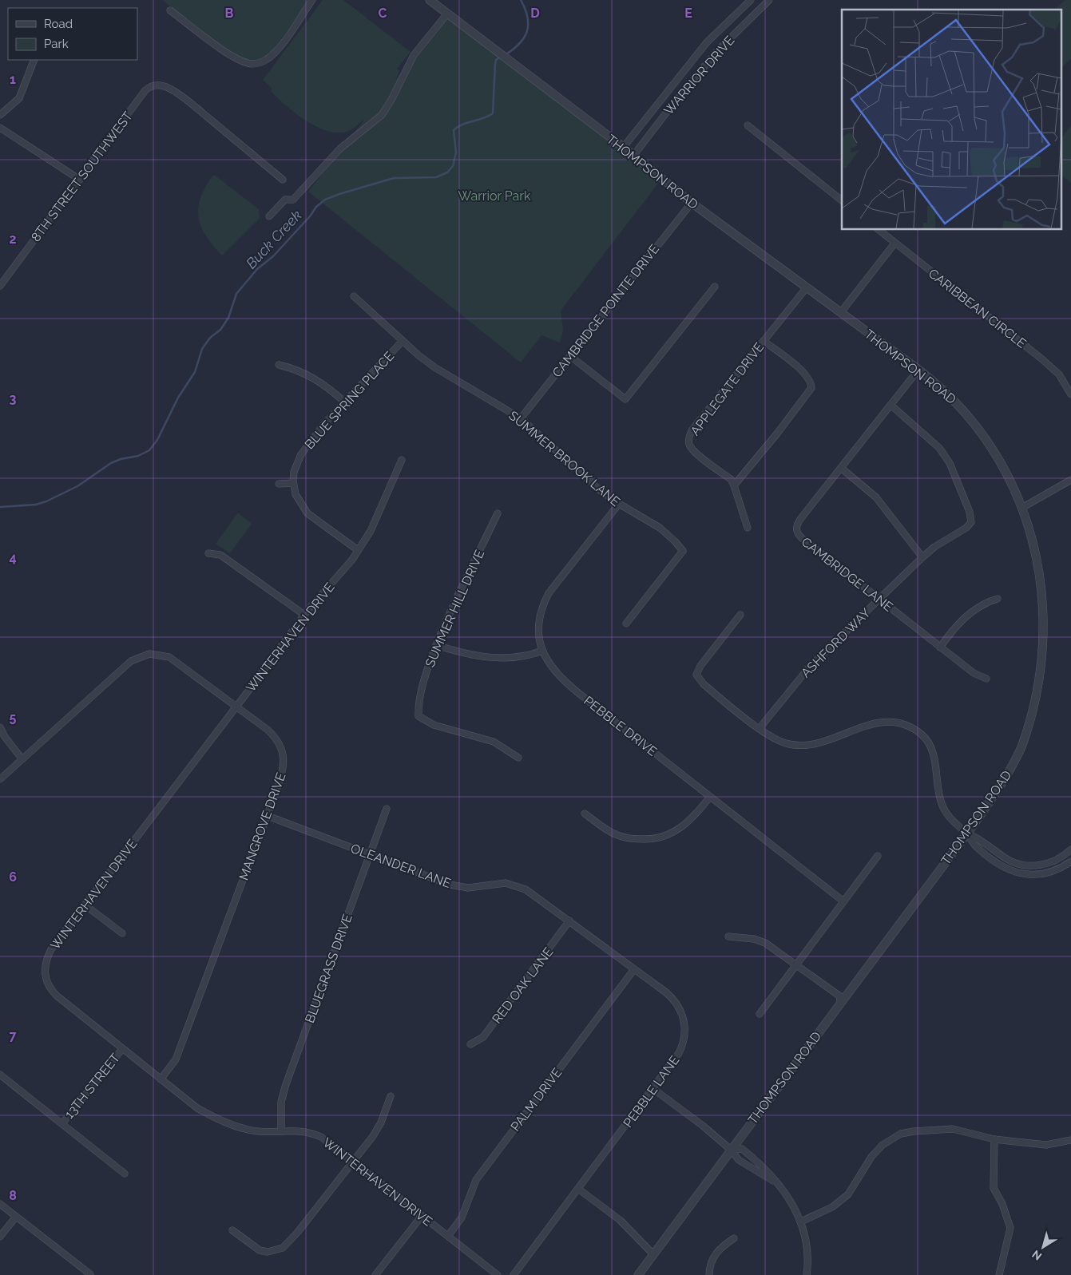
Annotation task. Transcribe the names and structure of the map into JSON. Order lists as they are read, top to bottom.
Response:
{
  "streets": {
    "street": [
      "WARRIOR DRIVE",
      "THOMPSON ROAD",
      "8TH STREET SOUTHWEST",
      "CARIBBEAN CIRCLE",
      "CAMBRIDGE POINTE DRIVE",
      "APPLEGATE DRIVE",
      "BLUE SPRING PLACE",
      "SUMMER BROOK LANE",
      "CAMBRIDGE LANE",
      "SUMMER HILL DRIVE",
      "WINTERHAVEN DRIVE",
      "ASHFORD WAY",
      "PEBBLE DRIVE",
      "MANGROVE DRIVE",
      "OLEANDER LANE",
      "BLUEGRASS DRIVE",
      "RED OAK LANE",
      "13TH STREET",
      "PEBBLE LANE",
      "PALM DRIVE"
    ]
  },
  "crossings": [
    ["WARRIOR DRIVE", "THOMPSON ROAD"],
    ["THOMPSON ROAD", "CAMBRIDGE POINTE DRIVE"],
    ["THOMPSON ROAD", "APPLEGATE DRIVE"],
    ["THOMPSON ROAD", "CAMBRIDGE LANE"],
    ["CAMBRIDGE POINTE DRIVE", "SUMMER BROOK LANE"],
    ["BLUE SPRING PLACE", "SUMMER BROOK LANE"],
    ["SUMMER BROOK LANE", "PEBBLE DRIVE"],
    ["CAMBRIDGE LANE", "ASHFORD WAY"],
    ["WINTERHAVEN DRIVE", "MANGROVE DRIVE"],
    ["WINTERHAVEN DRIVE", "BLUEGRASS DRIVE"],
    ["WINTERHAVEN DRIVE", "13TH STREET"],
    ["WINTERHAVEN DRIVE", "PALM DRIVE"],
    ["MANGROVE DRIVE", "OLEANDER LANE"],
    ["OLEANDER LANE", "BLUEGRASS DRIVE"],
    ["OLEANDER LANE", "PEBBLE LANE"],
    ["RED OAK LANE", "PEBBLE LANE"],
    ["PEBBLE LANE", "PALM DRIVE"]
  ],
  "water": ["Buck Creek"],
  "parks": ["Warrior Park"],
  "legend": ["Road", "Park"],
  "north": "bottom left",
  "grid": {
    "columns": [
      "B",
      "C",
      "D",
      "E"
    ],
    "rows": [
      "1",
      "2",
      "3",
      "4",
      "5",
      "6",
      "7",
      "8"
    ]
  }
}
